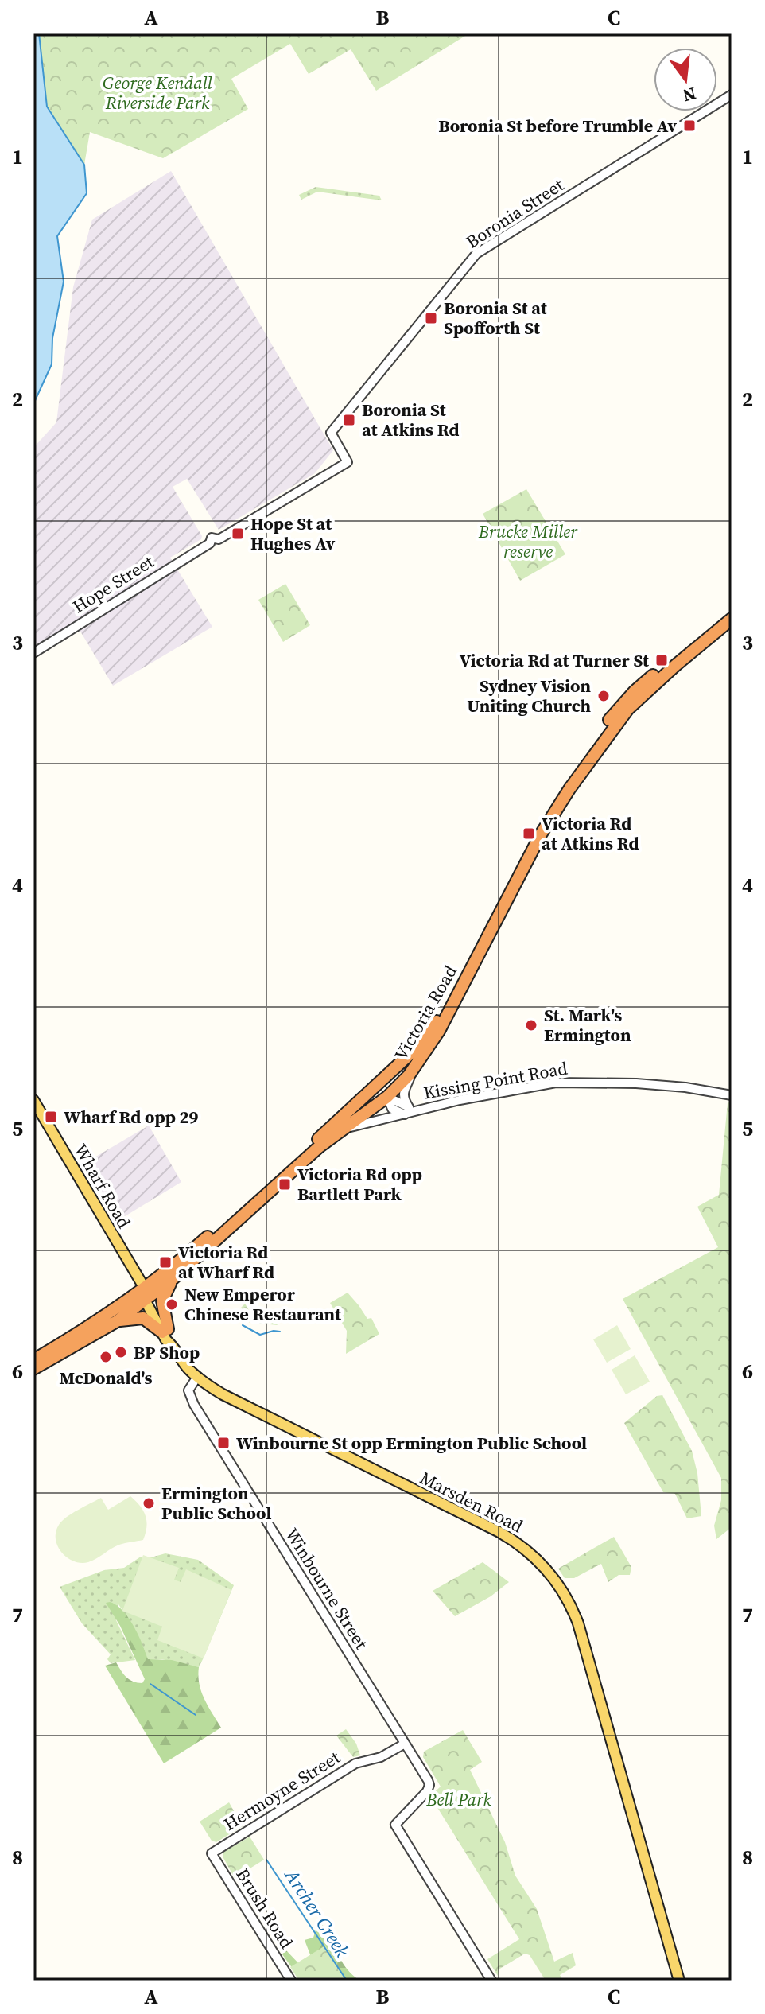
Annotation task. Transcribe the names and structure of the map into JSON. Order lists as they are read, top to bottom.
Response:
{
  "streets": {
    "highway": ["Victoria Road"],
    "main road": ["Wharf Road", "Marsden Road"],
    "street": [
      "Boronia Street",
      "Hope Street",
      "Kissing Point Road",
      "Winbourne Street",
      "Hermoyne Street",
      "Brush Road"
    ]
  },
  "crossings": [
    ["Boronia Street", "Hope Street"],
    ["Victoria Road", "Kissing Point Road"],
    ["Victoria Road", "Wharf Road"],
    ["Victoria Road", "Marsden Road"],
    ["Wharf Road", "Marsden Road"],
    ["Marsden Road", "Winbourne Street"],
    ["Winbourne Street", "Hermoyne Street"],
    ["Hermoyne Street", "Brush Road"]
  ],
  "water": ["Archer Creek"],
  "parks": ["George Kendall Riverside Park", "Brucke Miller reserve", "Bell Park"],
  "places": {
    "transit": [
      "Boronia St before Trumble Av",
      "Boronia St at Spofforth St",
      "Boronia St at Atkins Rd",
      "Hope St at Hughes Av",
      "Victoria Rd at Turner St",
      "Victoria Rd at Atkins Rd",
      "Wharf Rd opp 29",
      "Victoria Rd opp Bartlett Park",
      "Victoria Rd at Wharf Rd",
      "Winbourne St opp Ermington Public School"
    ],
    "other": [
      "Sydney Vision Uniting Church",
      "St. Mark's Ermington",
      "New Emperor Chinese Restaurant",
      "BP Shop",
      "McDonald's",
      "Ermington Public School"
    ]
  },
  "north": "bottom",
  "grid": {
    "columns": ["A", "B", "C"],
    "rows": [
      "1",
      "2",
      "3",
      "4",
      "5",
      "6",
      "7",
      "8"
    ]
  }
}
